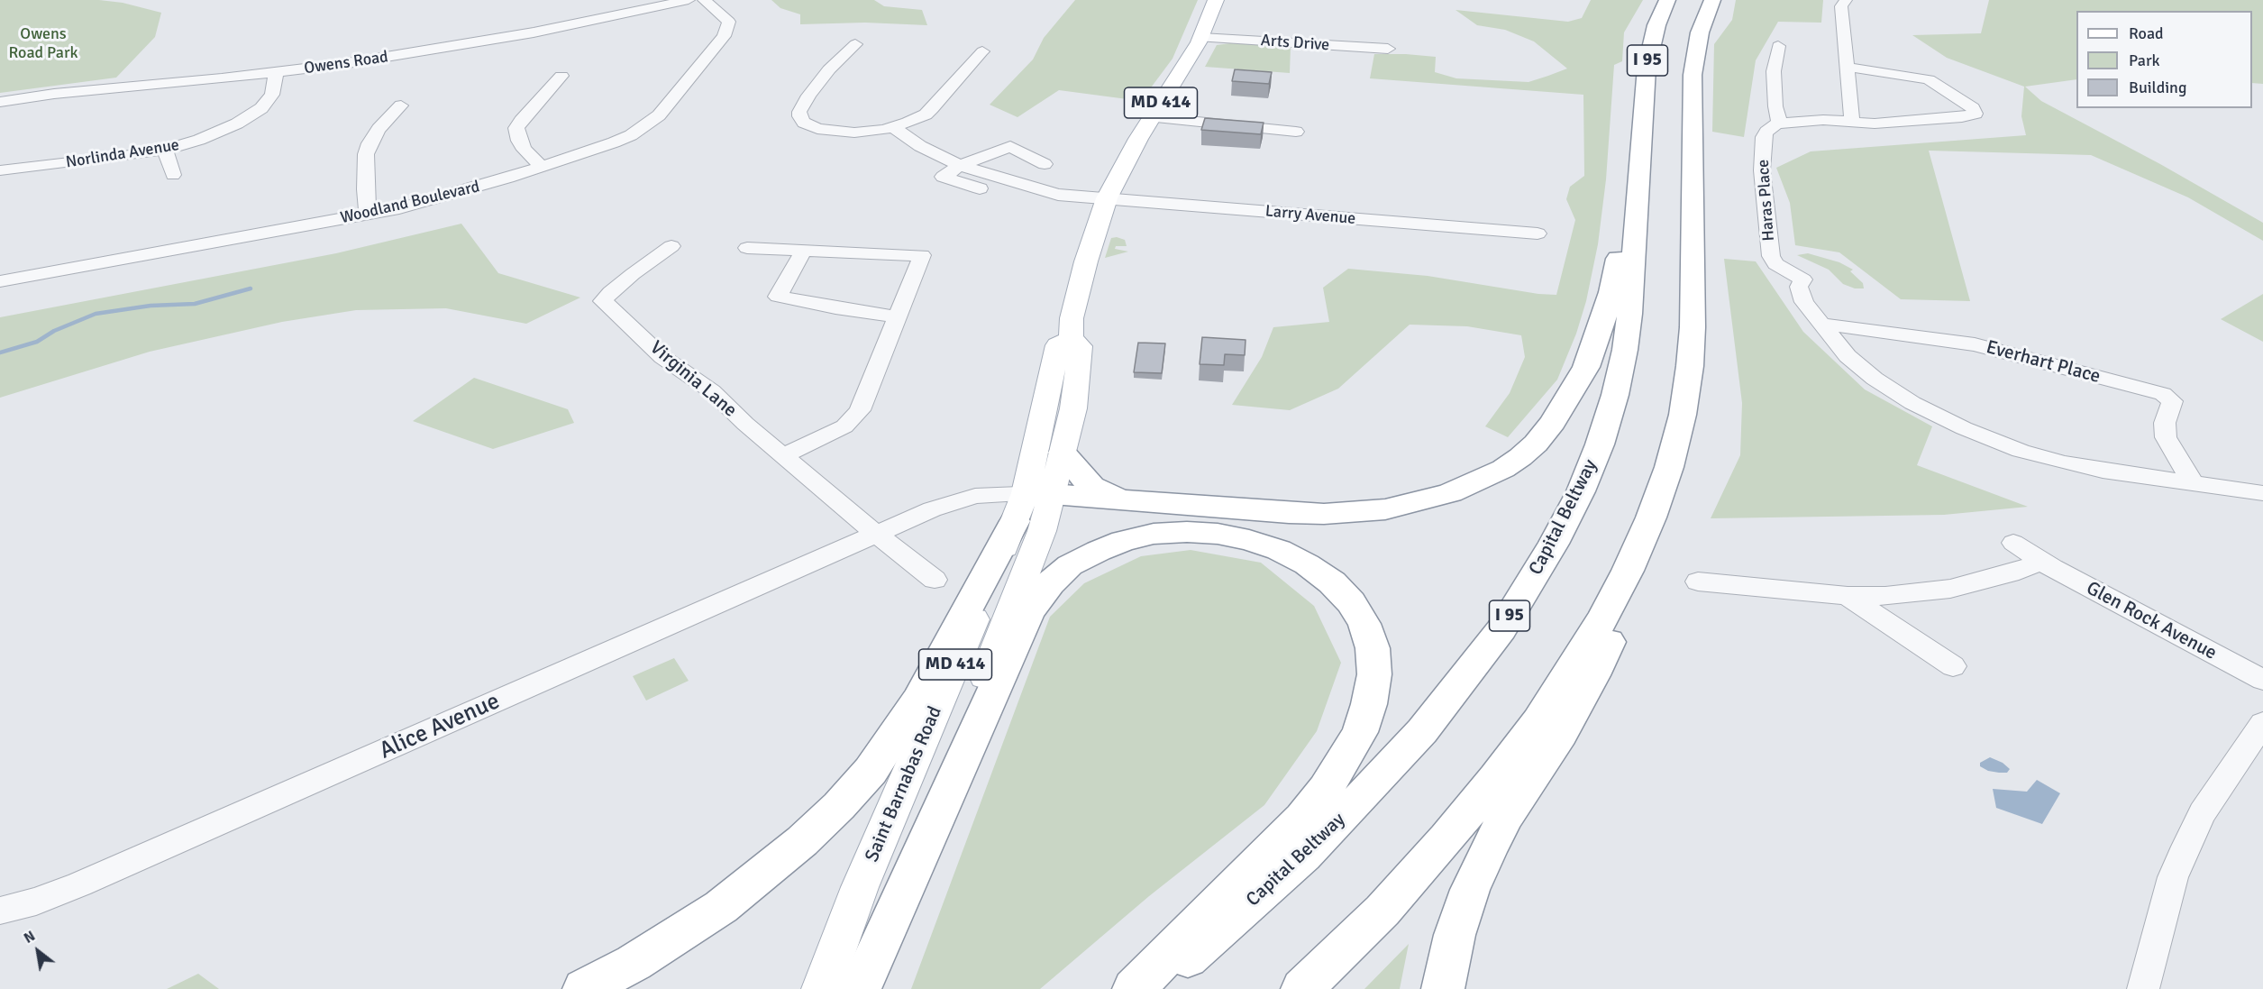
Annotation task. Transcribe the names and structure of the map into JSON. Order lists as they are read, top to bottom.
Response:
{
  "streets": {
    "highway": ["I 95", "Capital Beltway"],
    "main road": ["MD 414", "Saint Barnabas Road"],
    "street": [
      "Arts Drive",
      "Owens Road",
      "Norlinda Avenue",
      "Haras Place",
      "Woodland Boulevard",
      "Larry Avenue",
      "Everhart Place",
      "Virginia Lane",
      "Glen Rock Avenue",
      "Alice Avenue"
    ]
  },
  "crossings": [
    ["Arts Drive", "Saint Barnabas Road"],
    ["Owens Road", "Norlinda Avenue"],
    ["Haras Place", "Everhart Place"],
    ["Larry Avenue", "Saint Barnabas Road"],
    ["Virginia Lane", "Alice Avenue"]
  ],
  "parks": ["Owens Road Park"],
  "legend": ["Road", "Park", "Building"],
  "north": "top left"
}
